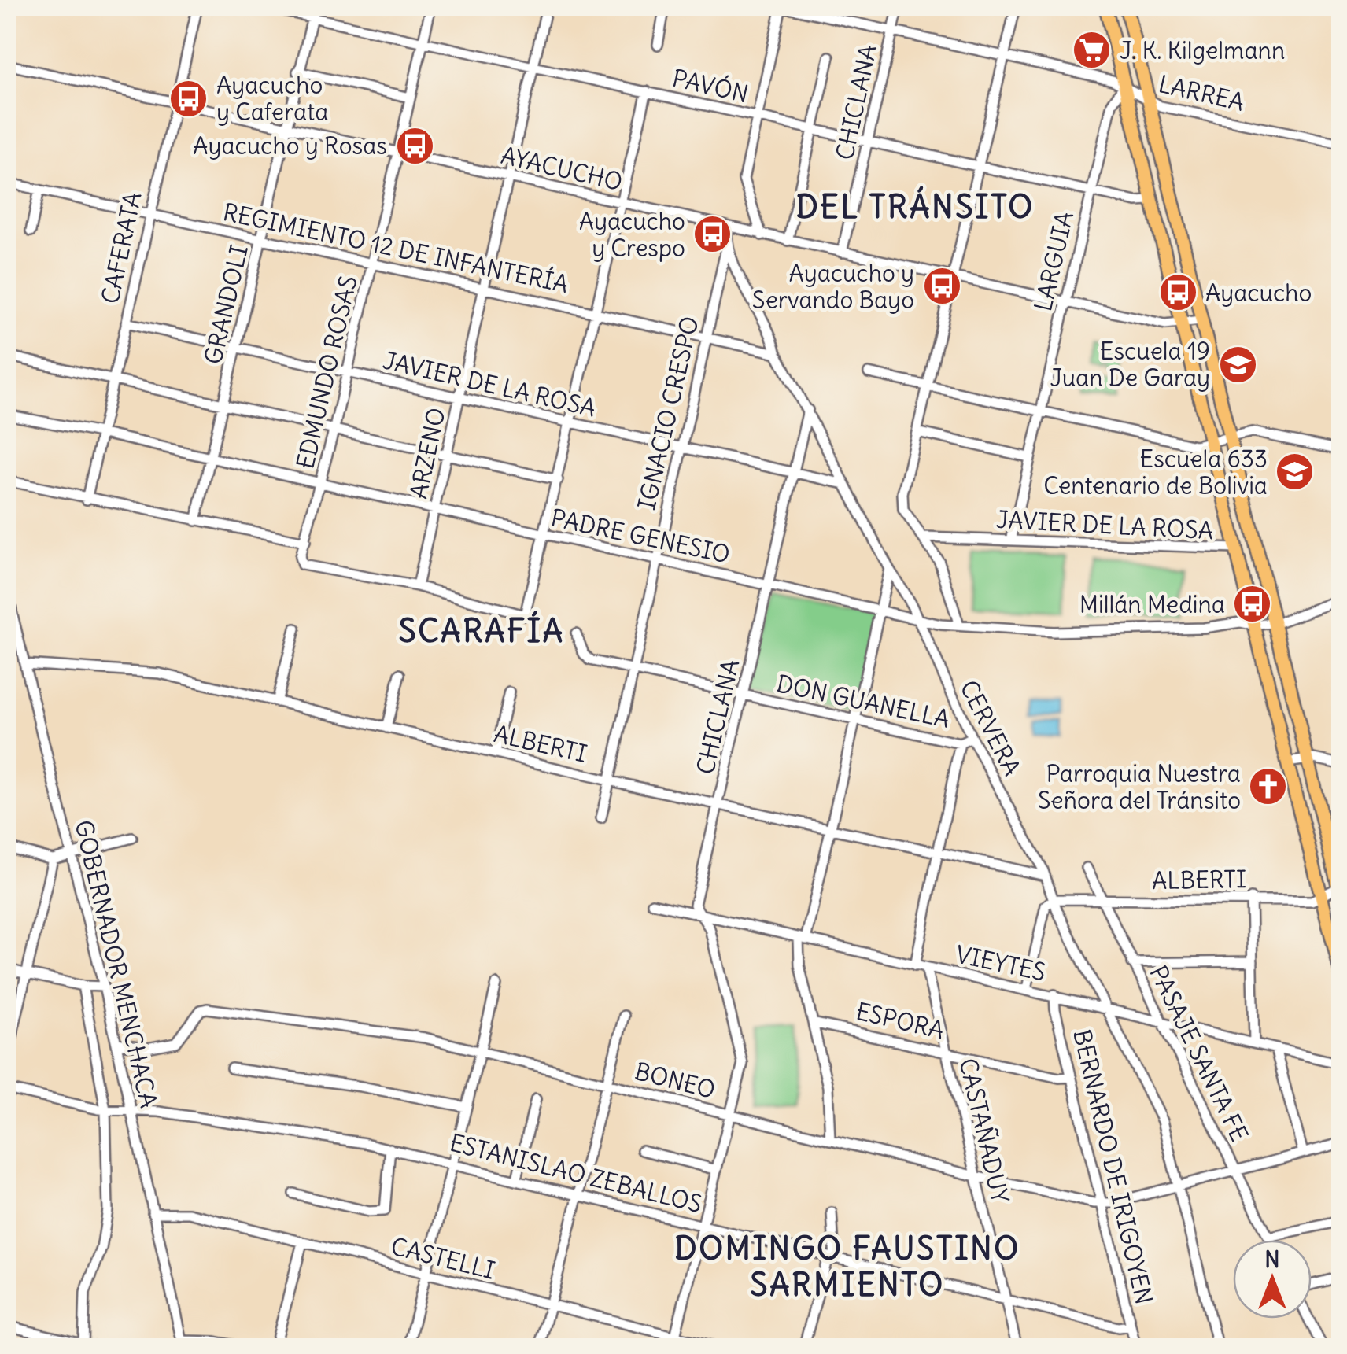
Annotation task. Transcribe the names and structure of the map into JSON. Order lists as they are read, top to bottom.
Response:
{
  "streets": {
    "street": [
      "PAVÓN",
      "LARREA",
      "CHICLANA",
      "AYACUCHO",
      "CAFERATA",
      "REGIMIENTO 12 DE INFANTERÍA",
      "LARGUIA",
      "GRANDOLI",
      "EDMUNDO ROSAS",
      "JAVIER DE LA ROSA",
      "IGNACIO CRESPO",
      "ARZENO",
      "PADRE GENESIO",
      "DON GUANELLA",
      "CERVERA",
      "ALBERTI",
      "VIEYTES",
      "GOBERNADOR MENCHACA",
      "ESPORA",
      "PASAJE SANTA FE",
      "BONEO",
      "CASTAÑADUY",
      "BERNARDO DE IRIGOYEN",
      "ESTANISLAO ZEBALLOS",
      "CASTELLI"
    ]
  },
  "crossings": [
    ["PAVÓN", "CHICLANA"],
    ["PAVÓN", "LARGUIA"],
    ["PAVÓN", "GRANDOLI"],
    ["PAVÓN", "EDMUNDO ROSAS"],
    ["PAVÓN", "ARZENO"],
    ["LARREA", "CHICLANA"],
    ["LARREA", "LARGUIA"],
    ["CHICLANA", "AYACUCHO"],
    ["CHICLANA", "JAVIER DE LA ROSA"],
    ["CHICLANA", "PADRE GENESIO"],
    ["CHICLANA", "DON GUANELLA"],
    ["CHICLANA", "CERVERA"],
    ["CHICLANA", "ALBERTI"],
    ["CHICLANA", "VIEYTES"],
    ["CHICLANA", "BONEO"],
    ["CHICLANA", "ESTANISLAO ZEBALLOS"],
    ["CHICLANA", "CASTELLI"],
    ["AYACUCHO", "CAFERATA"],
    ["AYACUCHO", "LARGUIA"],
    ["AYACUCHO", "GRANDOLI"],
    ["AYACUCHO", "EDMUNDO ROSAS"],
    ["AYACUCHO", "ARZENO"],
    ["AYACUCHO", "CERVERA"],
    ["CAFERATA", "REGIMIENTO 12 DE INFANTERÍA"],
    ["CAFERATA", "JAVIER DE LA ROSA"],
    ["CAFERATA", "PADRE GENESIO"],
    ["REGIMIENTO 12 DE INFANTERÍA", "GRANDOLI"],
    ["REGIMIENTO 12 DE INFANTERÍA", "EDMUNDO ROSAS"],
    ["REGIMIENTO 12 DE INFANTERÍA", "IGNACIO CRESPO"],
    ["REGIMIENTO 12 DE INFANTERÍA", "ARZENO"],
    ["REGIMIENTO 12 DE INFANTERÍA", "CERVERA"],
    ["LARGUIA", "JAVIER DE LA ROSA"],
    ["GRANDOLI", "JAVIER DE LA ROSA"],
    ["GRANDOLI", "PADRE GENESIO"],
    ["EDMUNDO ROSAS", "JAVIER DE LA ROSA"],
    ["EDMUNDO ROSAS", "ARZENO"],
    ["EDMUNDO ROSAS", "PADRE GENESIO"],
    ["JAVIER DE LA ROSA", "IGNACIO CRESPO"],
    ["JAVIER DE LA ROSA", "ARZENO"],
    ["JAVIER DE LA ROSA", "CERVERA"],
    ["IGNACIO CRESPO", "PADRE GENESIO"],
    ["IGNACIO CRESPO", "DON GUANELLA"],
    ["IGNACIO CRESPO", "CERVERA"],
    ["IGNACIO CRESPO", "ALBERTI"],
    ["ARZENO", "PADRE GENESIO"],
    ["PADRE GENESIO", "CERVERA"],
    ["DON GUANELLA", "CERVERA"],
    ["CERVERA", "ALBERTI"],
    ["CERVERA", "VIEYTES"],
    ["CERVERA", "BONEO"],
    ["ALBERTI", "GOBERNADOR MENCHACA"],
    ["ALBERTI", "PASAJE SANTA FE"],
    ["VIEYTES", "PASAJE SANTA FE"],
    ["VIEYTES", "CASTAÑADUY"],
    ["VIEYTES", "BERNARDO DE IRIGOYEN"],
    ["GOBERNADOR MENCHACA", "BONEO"],
    ["GOBERNADOR MENCHACA", "ESTANISLAO ZEBALLOS"],
    ["GOBERNADOR MENCHACA", "CASTELLI"],
    ["ESPORA", "CASTAÑADUY"],
    ["ESPORA", "BERNARDO DE IRIGOYEN"],
    ["PASAJE SANTA FE", "BONEO"],
    ["BONEO", "CASTAÑADUY"],
    ["BONEO", "BERNARDO DE IRIGOYEN"],
    ["CASTAÑADUY", "ESTANISLAO ZEBALLOS"],
    ["BERNARDO DE IRIGOYEN", "ESTANISLAO ZEBALLOS"]
  ],
  "districts": ["DEL TRÁNSITO", "SCARAFÍA", "DOMINGO FAUSTINO SARMIENTO"],
  "places": {
    "supermarket": ["J. K. Kilgelmann"],
    "bus stop": [
      "Ayacucho y Caferata",
      "Ayacucho y Rosas",
      "Ayacucho y Crespo",
      "Ayacucho y Servando Bayo",
      "Ayacucho",
      "Millán Medina"
    ],
    "school or university": ["Escuela 19 Juan De Garay", "Escuela 633 Centenario de Bolivia"],
    "church": ["Parroquia Nuestra Señora del Tránsito"]
  },
  "north": "top"
}
